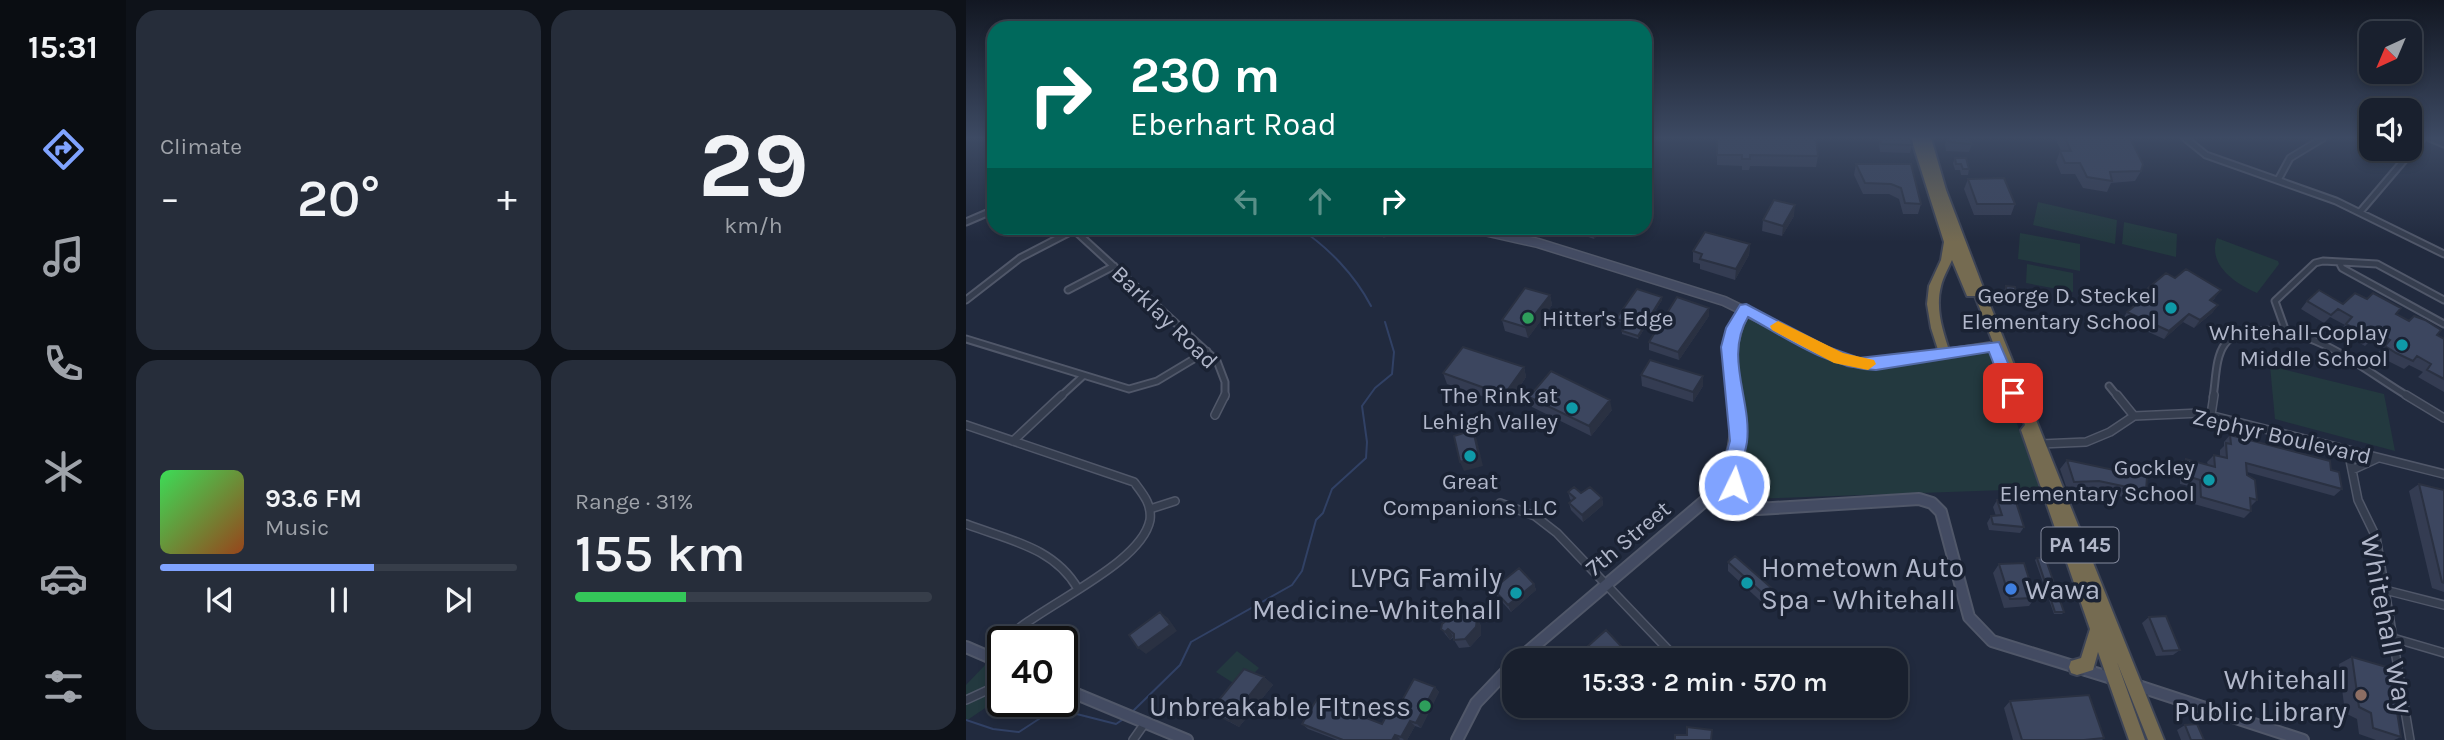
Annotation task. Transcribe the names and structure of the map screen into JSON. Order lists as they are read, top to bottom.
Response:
{
  "streets": {
    "highway": ["PA 145"],
    "street": [
      "Barklay Road",
      "Zephyr Boulevard",
      "7th Street",
      "Whitehall Way"
    ]
  },
  "crossings": [
    ["Zephyr Boulevard", "PA 145"],
    ["Zephyr Boulevard", "Whitehall Way"]
  ],
  "places": [
    "George D. Steckel Elementary School",
    "Hitter's Edge",
    "Whitehall-Coplay Middle School",
    "The Rink at Lehigh Valley",
    "Great Companions LLC",
    "Gockley Elementary School",
    "Hometown Auto Spa - Whitehall",
    "Wawa",
    "LVPG Family Medicine-Whitehall",
    "Whitehall Public Library",
    "Unbreakable FItness"
  ],
  "north": "bottom left",
  "page": {
    "tabs": "15:31",
    "tile": [
      "Climate",
      ["29", "km/h"],
      ["Range · 31%", "155 km"]
    ],
    "turn": ["230 m", "Eberhart Road"],
    "heat": ["−", "20°", "+"],
    "song": ["93.6 FM", "Music"],
    "limit": "40",
    "trip": "15:33 · 2 min · 570 m"
  }
}
